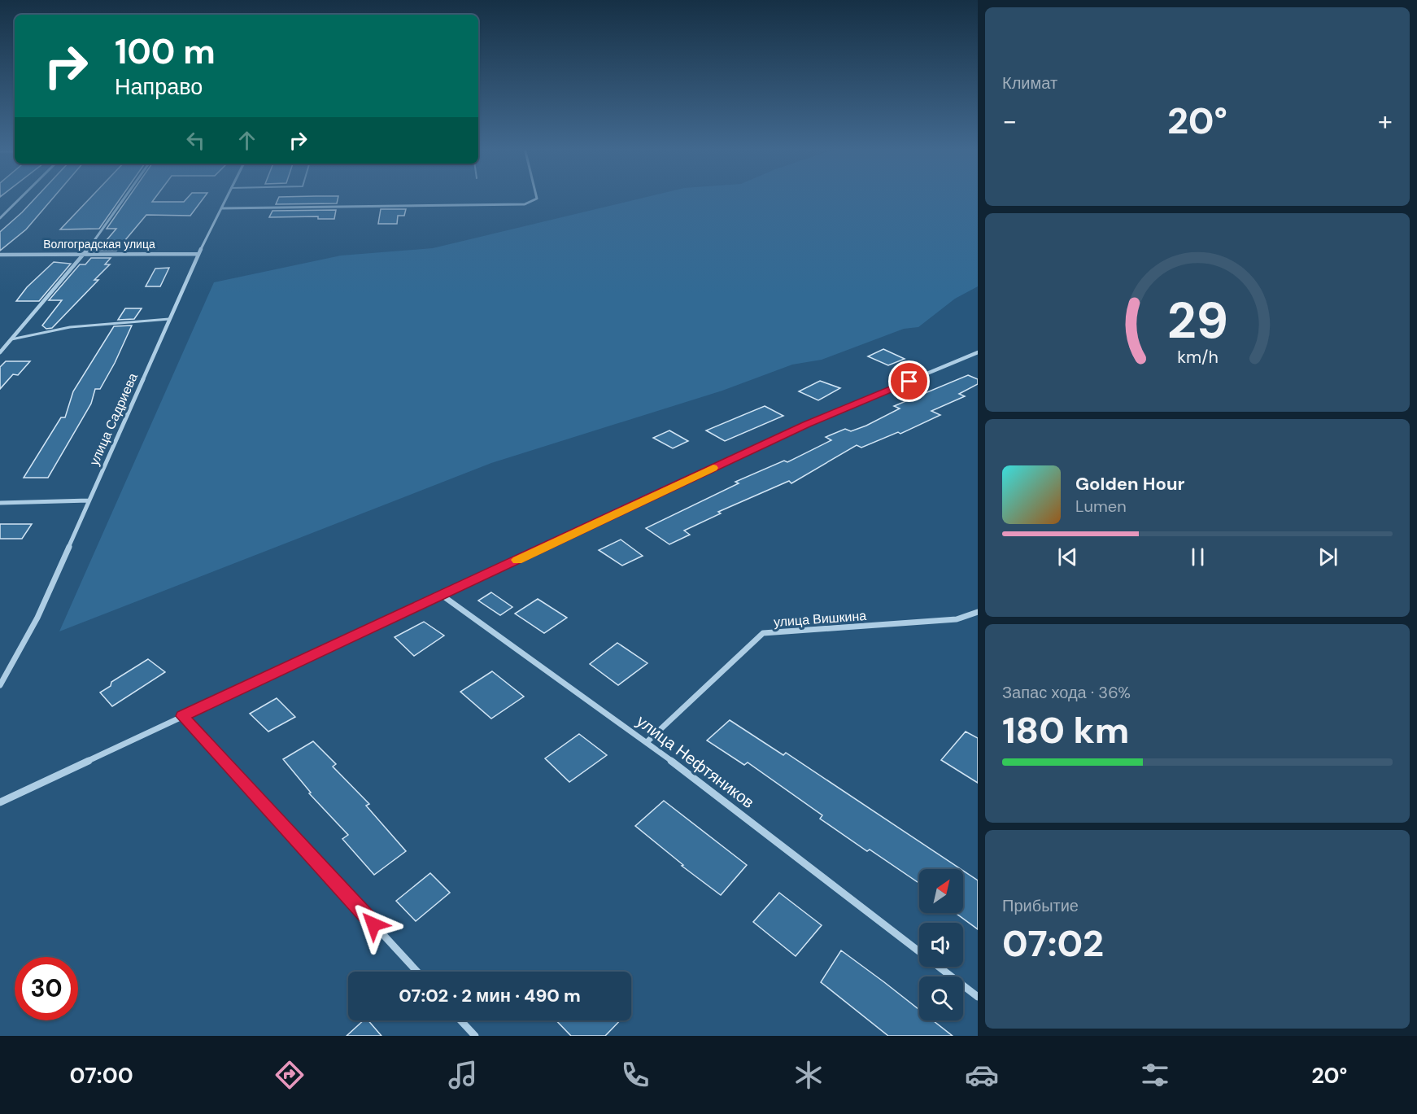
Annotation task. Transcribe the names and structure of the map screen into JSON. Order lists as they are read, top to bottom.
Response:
{
  "streets": {
    "street": [
      "Волгоградская улица",
      "улица Садриева",
      "улица Вишкина",
      "улица Нефтяников"
    ]
  },
  "crossings": [
    ["Волгоградская улица", "улица Садриева"],
    ["улица Вишкина", "улица Нефтяников"]
  ],
  "north": "top right",
  "page": {
    "tile": [
      "Климат",
      ["Запас хода · 36%", "180 km"],
      ["Прибытие", "07:02"]
    ],
    "turn": ["100 m", "Направо"],
    "heat": ["−", "20°", "+"],
    "song": ["Golden Hour", "Lumen"],
    "limit": "30",
    "trip": "07:02 · 2 мин · 490 m",
    "tabs": ["07:00", "20°"],
    "gauge": ["29", "km/h"]
  }
}
